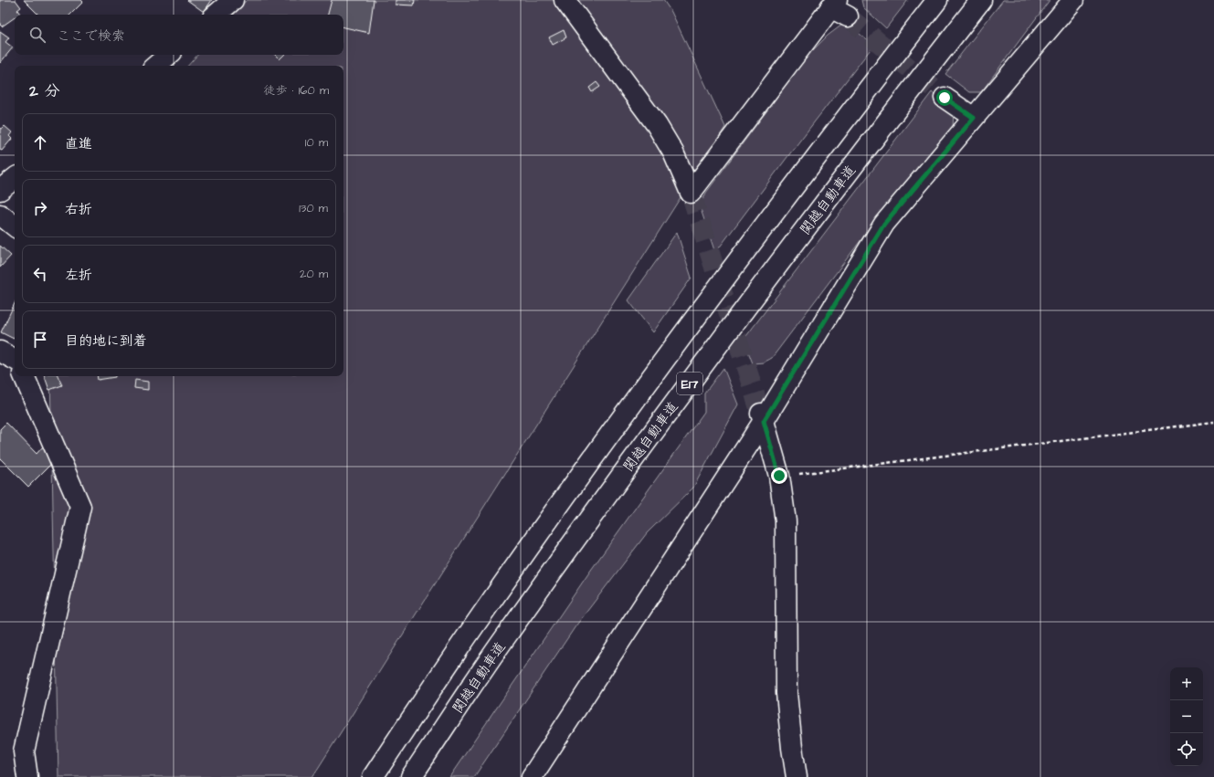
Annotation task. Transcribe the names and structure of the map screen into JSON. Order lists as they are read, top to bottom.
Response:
{
  "streets": {
    "main road": ["関越自動車道", "E17"]
  },
  "page": {
    "search": "ここで検索",
    "heading": ["2 分", "徒歩 · 160 m"],
    "list": [
      ["直進", "10 m"],
      ["右折", "130 m"],
      ["左折", "20 m"],
      "目的地に到着"
    ],
    "map_buttons": ["+", "−"]
  }
}
